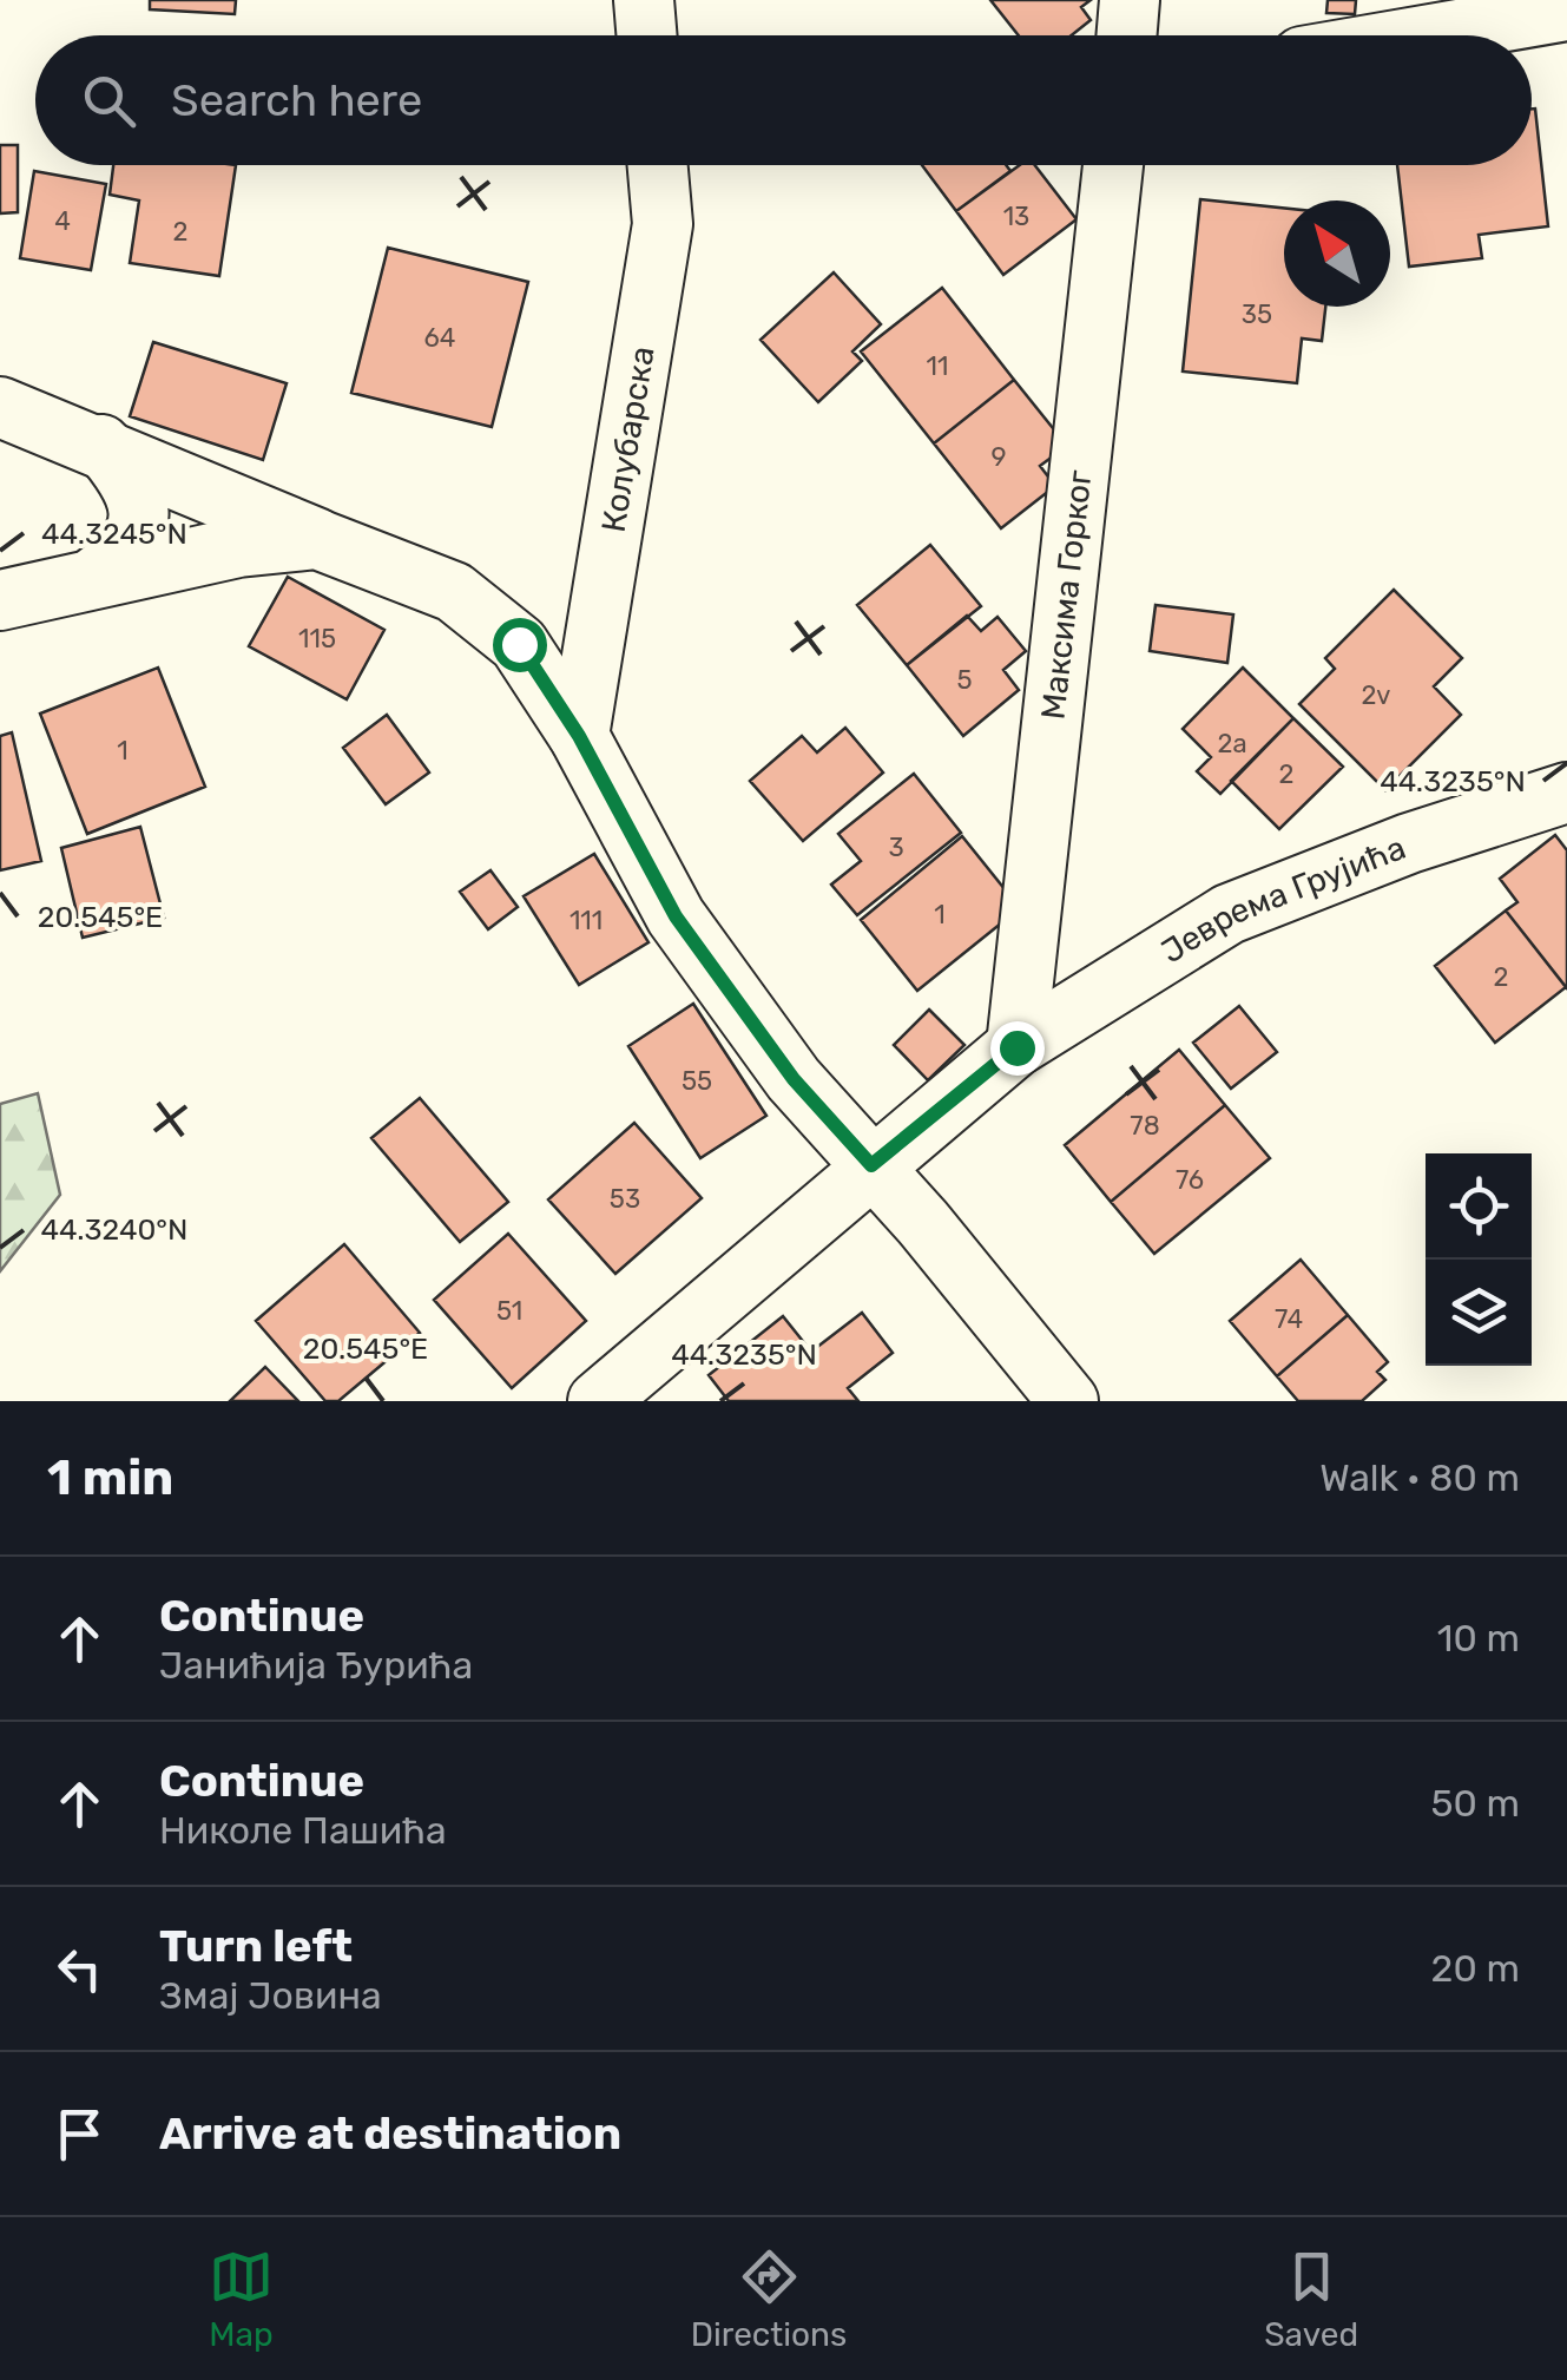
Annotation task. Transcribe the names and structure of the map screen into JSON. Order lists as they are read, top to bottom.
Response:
{
  "streets": {
    "street": ["Колубарска", "Максима Горког", "Јеврема Грујића"]
  },
  "crossings": [
    ["Максима Горког", "Јеврема Грујића"]
  ],
  "house_numbers": [
    "13",
    "4",
    "2",
    "35",
    "64",
    "11",
    "9",
    "115",
    "5",
    "2v",
    "2a",
    "1",
    "2",
    "3",
    "1",
    "111",
    "2",
    "55",
    "78",
    "76",
    "53",
    "51",
    "74"
  ],
  "north": "top left",
  "page": {
    "search": "Search here",
    "heading": ["1 min", "Walk · 80 m"],
    "list": [
      ["Continue", "Јанићија Ђурића", "10 m"],
      ["Continue", "Николе Пашића", "50 m"],
      ["Turn left", "Змај Јовина", "20 m"],
      "Arrive at destination"
    ],
    "nav": ["Map", "Directions", "Saved"]
  },
  "coordinates": [
    "44.3245°N",
    "44.3235°N",
    "20.545°E",
    "44.3240°N"
  ]
}
